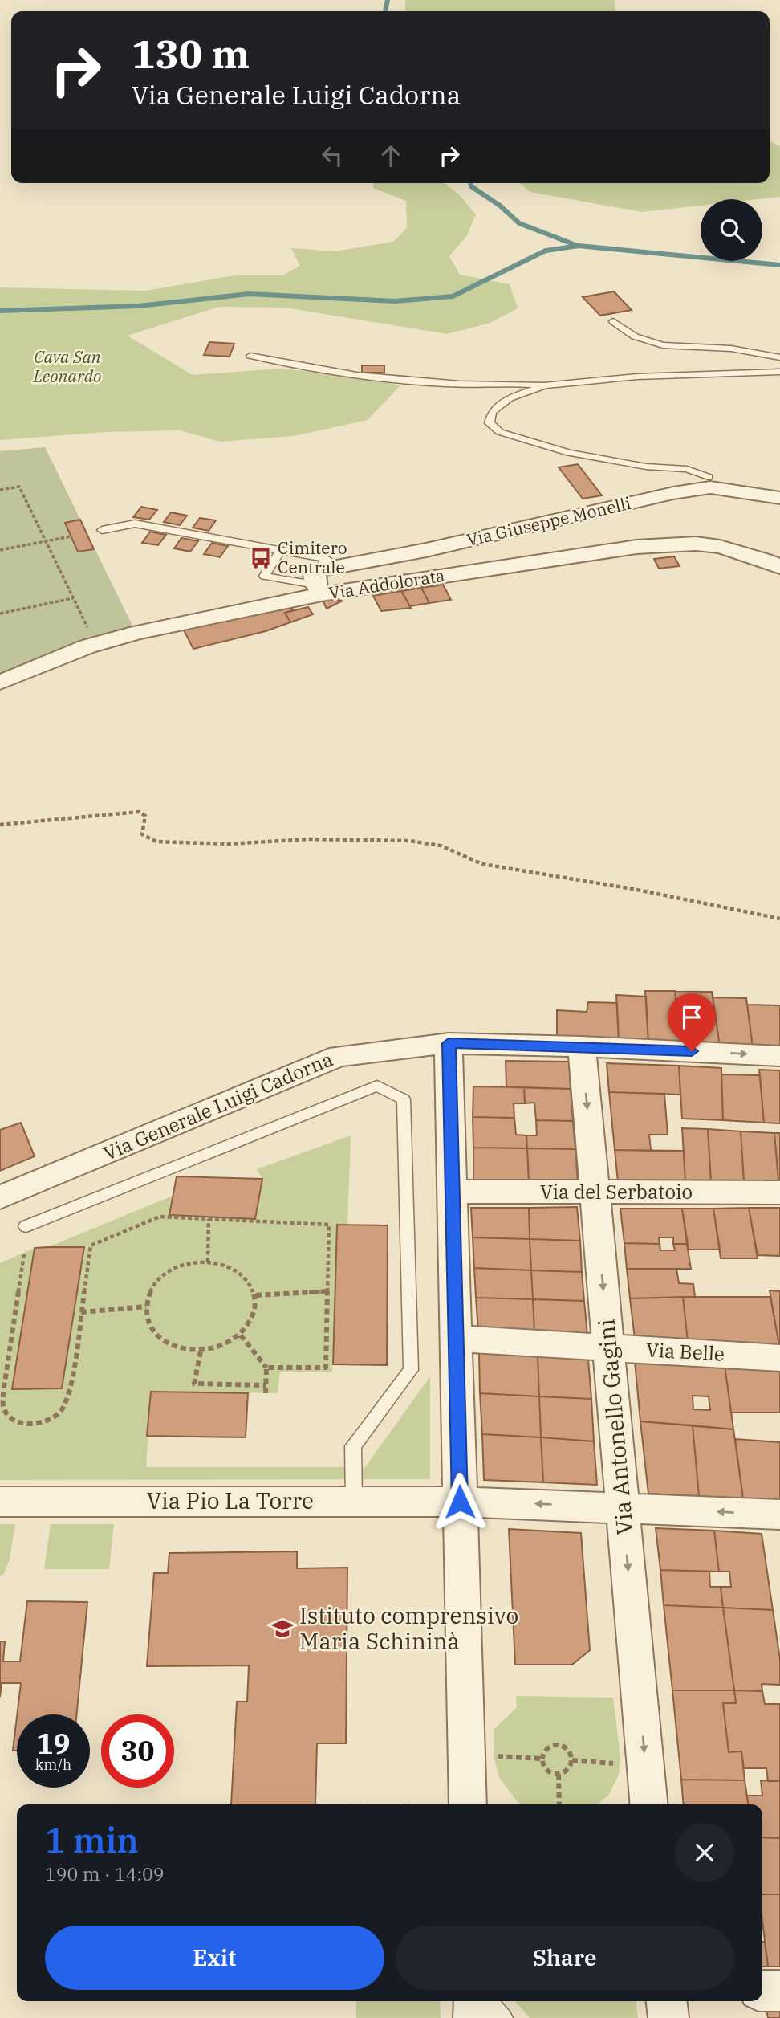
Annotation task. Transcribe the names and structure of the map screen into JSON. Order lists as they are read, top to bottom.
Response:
{
  "streets": {
    "street": [
      "Via Giuseppe Monelli",
      "Via Addolorata",
      "Via Generale Luigi Cadorna",
      "Via del Serbatoio",
      "Via Belle",
      "Via Antonello Gagini",
      "Via Pio La Torre"
    ]
  },
  "crossings": [
    ["Via Giuseppe Monelli", "Via Addolorata"],
    ["Via Generale Luigi Cadorna", "Via Antonello Gagini"],
    ["Via del Serbatoio", "Via Antonello Gagini"],
    ["Via Belle", "Via Antonello Gagini"],
    ["Via Antonello Gagini", "Via Pio La Torre"]
  ],
  "one_way": ["Via Pio La Torre"],
  "parks": ["Cava San Leonardo"],
  "places": {
    "bus stop": ["Cimitero Centrale"],
    "school or university": ["Istituto comprensivo Maria Schininà"]
  },
  "page": {
    "turn": ["130 m", "Via Generale Luigi Cadorna"],
    "speed": "19 km/h",
    "limit": "30",
    "heading": ["1 min", "190 m · 14:09"],
    "buttons": ["Exit", "Share"]
  }
}
